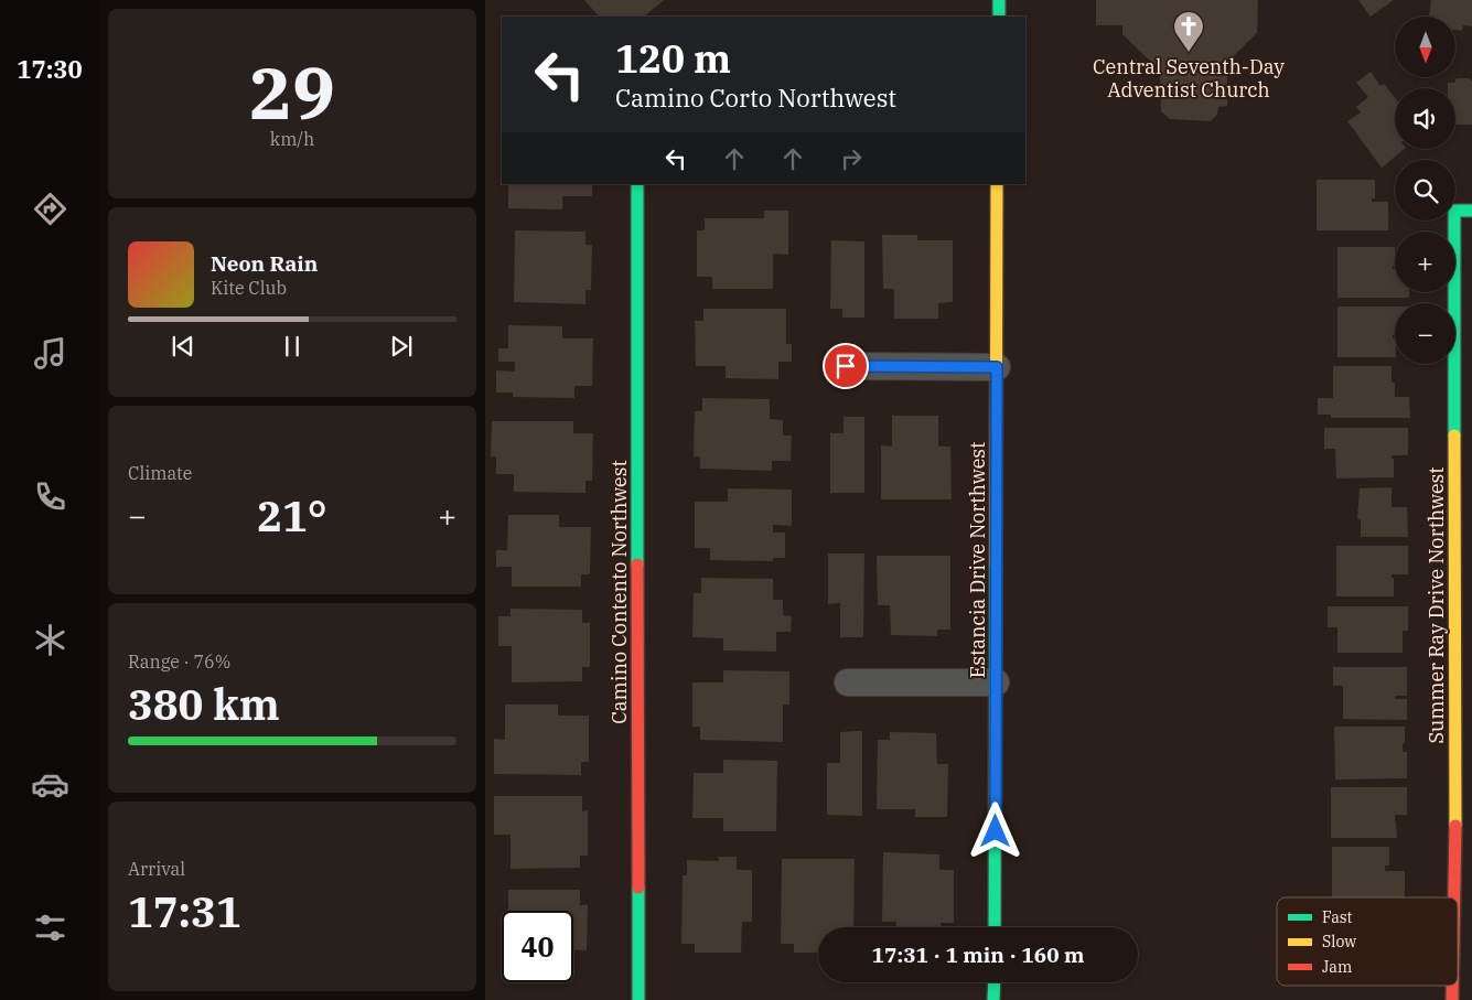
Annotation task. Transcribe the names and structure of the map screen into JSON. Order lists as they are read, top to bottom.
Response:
{
  "streets": {
    "street": ["Estancia Drive Northwest", "Camino Contento Northwest", "Summer Ray Drive Northwest"]
  },
  "places": {
    "church": ["Central Seventh-Day Adventist Church"]
  },
  "legend": ["Fast", "Slow", "Jam"],
  "north": "bottom",
  "page": {
    "tabs": "17:30",
    "tile": [
      ["29", "km/h"],
      "Climate",
      ["Range · 76%", "380 km"],
      ["Arrival", "17:31"]
    ],
    "map_buttons": ["+", "−"],
    "turn": ["120 m", "Camino Corto Northwest"],
    "song": ["Neon Rain", "Kite Club"],
    "heat": ["−", "21°", "+"],
    "limit": "40",
    "trip": "17:31 · 1 min · 160 m"
  }
}
